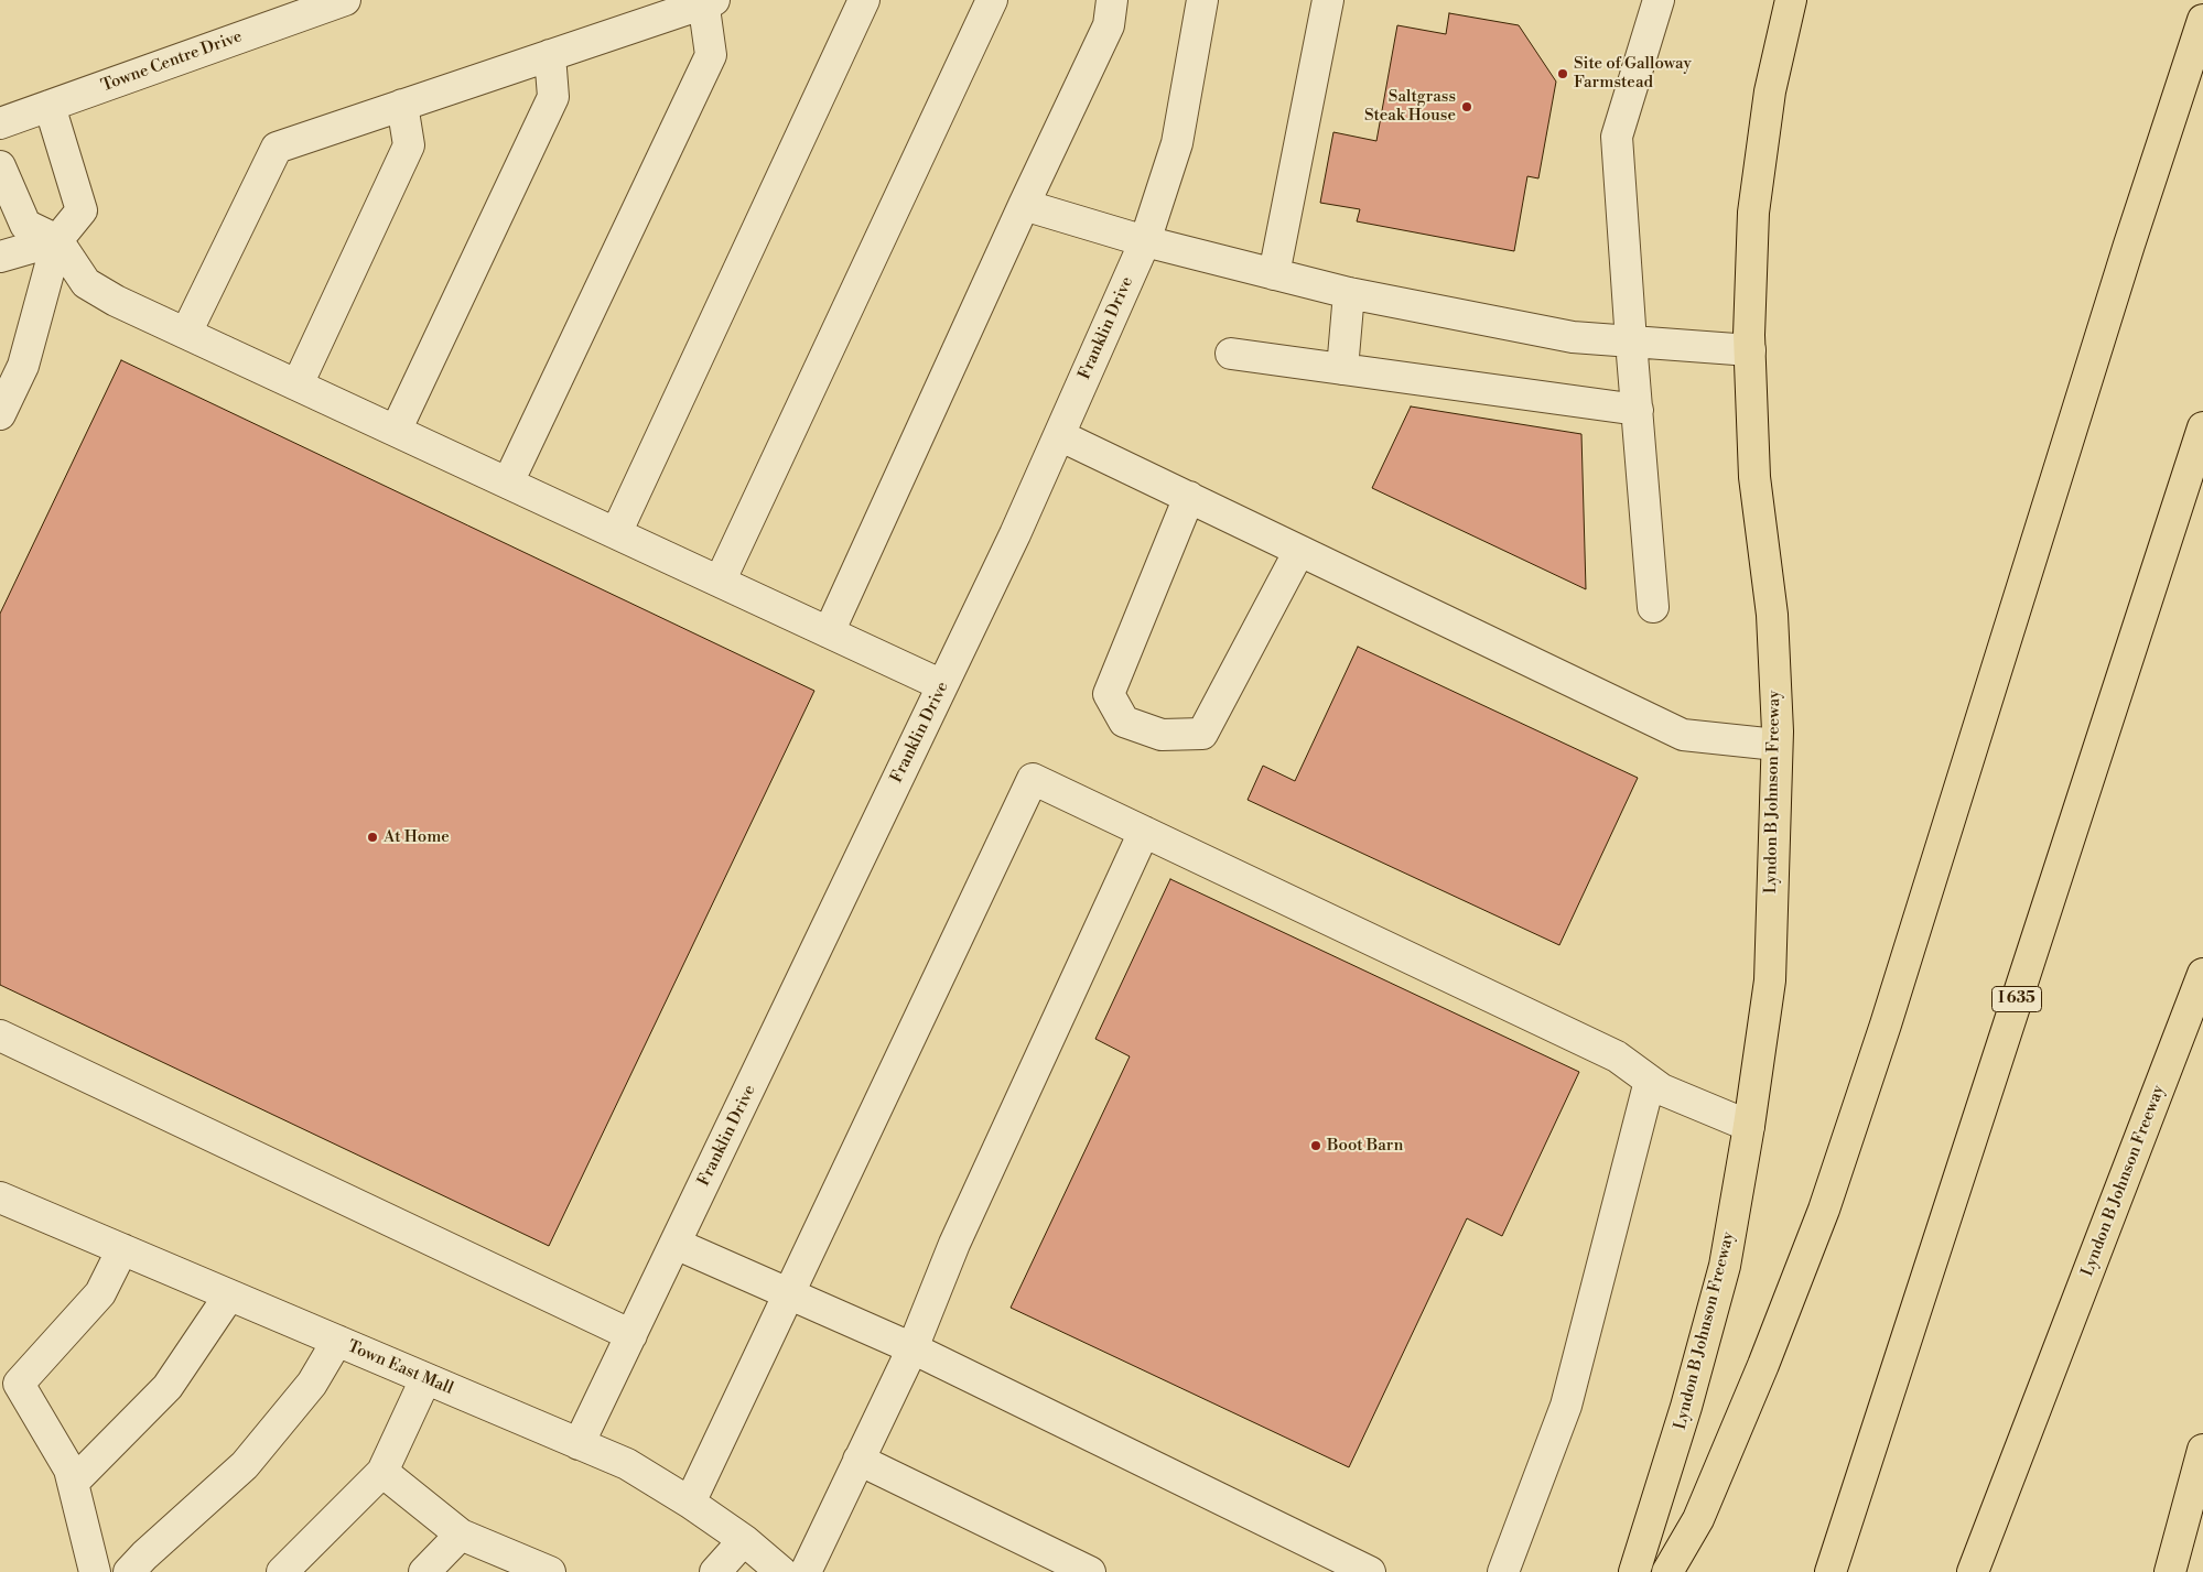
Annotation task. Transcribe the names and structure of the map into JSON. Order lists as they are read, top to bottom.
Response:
{
  "streets": {
    "main road": ["Lyndon B Johnson Freeway", "I 635"],
    "street": ["Towne Centre Drive", "Franklin Drive", "Town East Mall"]
  },
  "crossings": [
    ["Franklin Drive", "Town East Mall"]
  ],
  "places": [
    "Site of Galloway Farmstead",
    "Saltgrass Steak House",
    "At Home",
    "Boot Barn"
  ]
}
